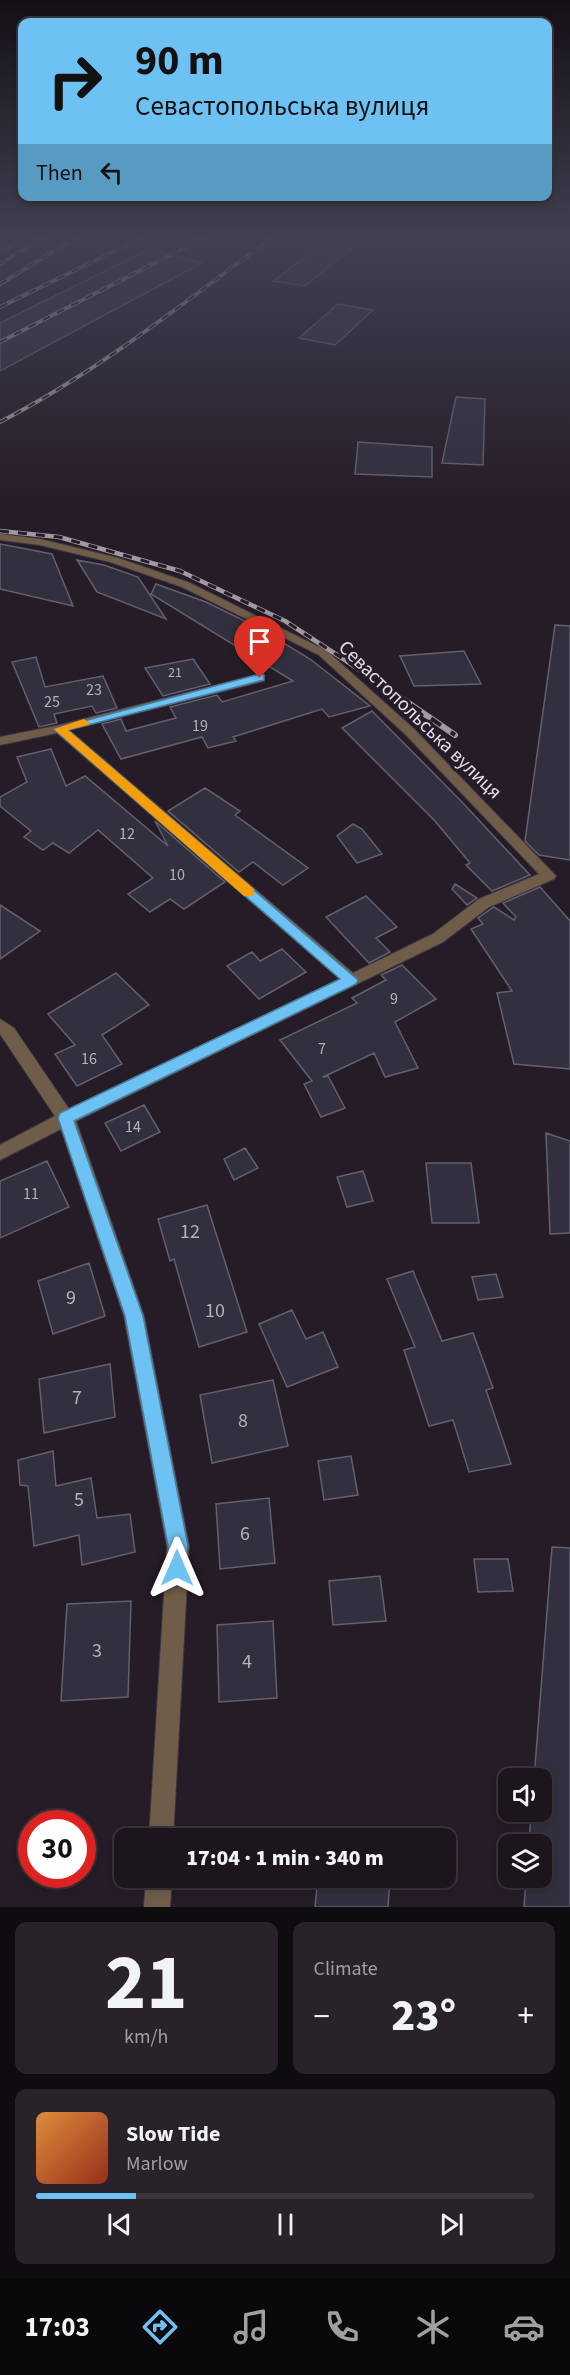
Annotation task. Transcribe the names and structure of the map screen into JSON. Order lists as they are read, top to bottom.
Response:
{
  "streets": {
    "street": ["Севастопольська вулиця"]
  },
  "house_numbers": [
    "21",
    "23",
    "25",
    "19",
    "12",
    "10",
    "9",
    "7",
    "16",
    "14",
    "11",
    "12",
    "9",
    "10",
    "7",
    "8",
    "5",
    "6",
    "3",
    "4"
  ],
  "page": {
    "turn": ["90 m", "Севастопольська вулиця"],
    "then": "Then",
    "limit": "30",
    "trip": "17:04 · 1 min · 340 m",
    "tile": [
      ["21", "km/h"],
      "Climate"
    ],
    "heat": ["−", "23°", "+"],
    "song": ["Slow Tide", "Marlow"],
    "tabs": "17:03"
  }
}
